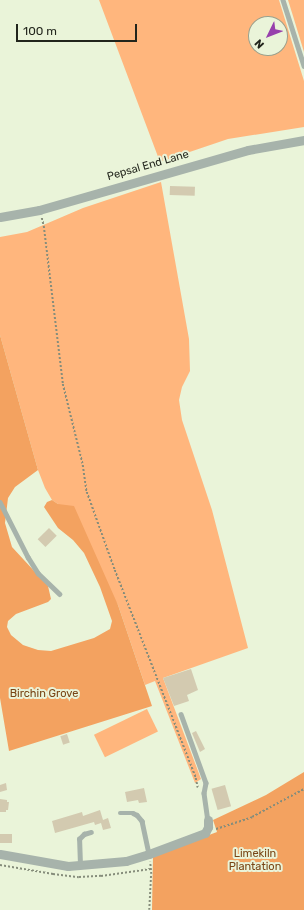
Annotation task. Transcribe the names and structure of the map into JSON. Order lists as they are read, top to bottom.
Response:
{
  "streets": {
    "street": ["Pepsal End Lane"]
  },
  "parks": ["Birchin Grove", "Limekiln Plantation"],
  "scale_bar": "100 m",
  "north": "bottom left"
}
